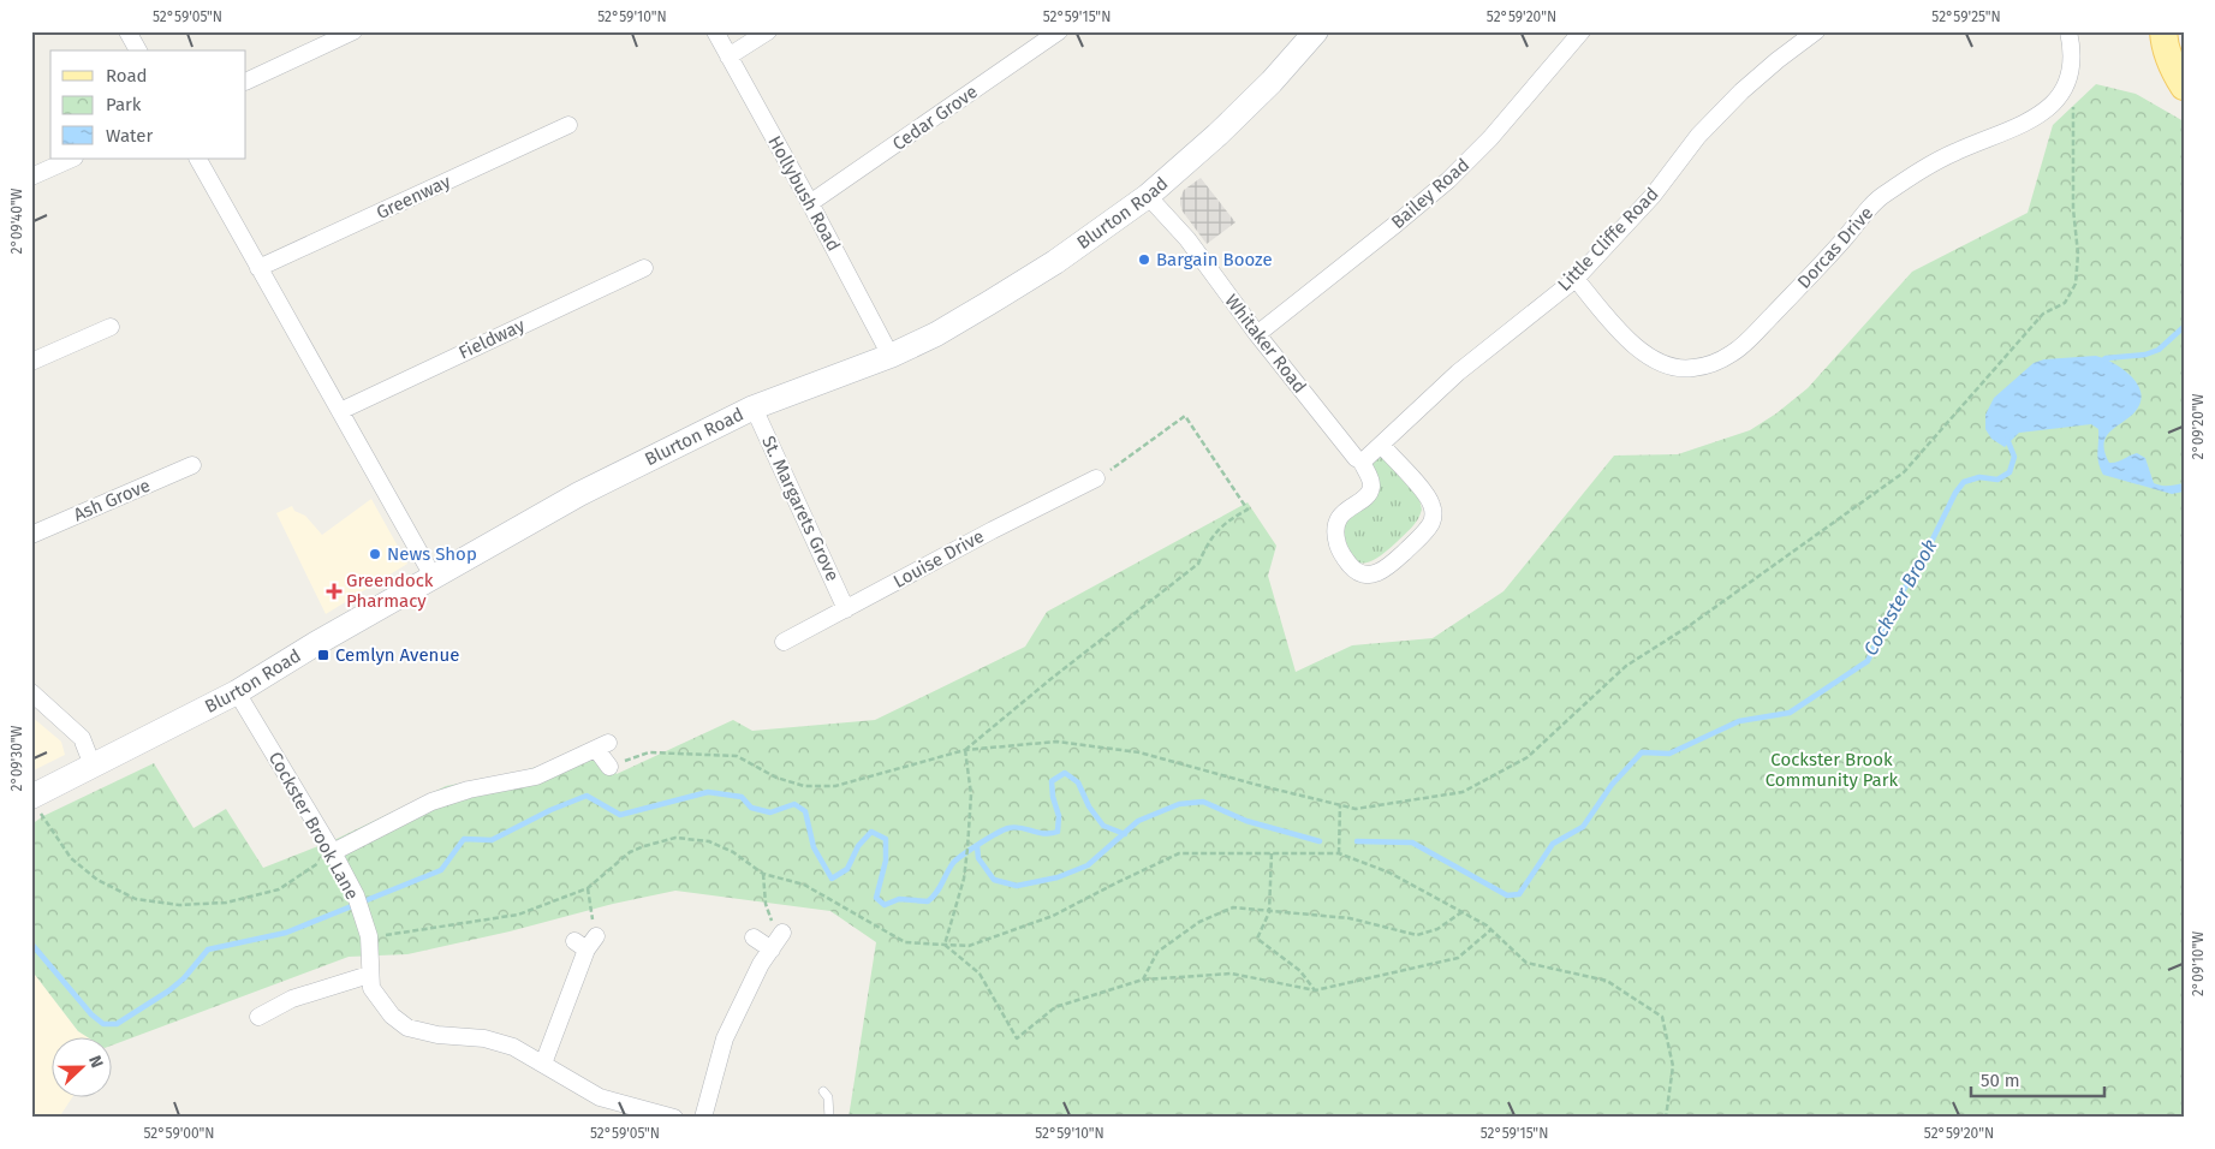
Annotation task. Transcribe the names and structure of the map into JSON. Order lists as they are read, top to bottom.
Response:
{
  "streets": {
    "street": [
      "Cedar Grove",
      "Hollybush Road",
      "Bailey Road",
      "Greenway",
      "Blurton Road",
      "Little Cliffe Road",
      "Dorcas Drive",
      "Fieldway",
      "Whitaker Road",
      "Ash Grove",
      "St. Margarets Grove",
      "Louise Drive",
      "Cockster Brook Lane"
    ]
  },
  "crossings": [
    ["Cedar Grove", "Hollybush Road"],
    ["Hollybush Road", "Blurton Road"],
    ["Bailey Road", "Whitaker Road"],
    ["Blurton Road", "Whitaker Road"],
    ["Blurton Road", "St. Margarets Grove"],
    ["Blurton Road", "Cockster Brook Lane"],
    ["Little Cliffe Road", "Dorcas Drive"],
    ["Little Cliffe Road", "Whitaker Road"],
    ["St. Margarets Grove", "Louise Drive"]
  ],
  "water": ["Cockster Brook"],
  "parks": ["Cockster Brook Community Park"],
  "places": {
    "other": ["Bargain Booze", "News Shop"],
    "health": ["Greendock Pharmacy"],
    "transit": ["Cemlyn Avenue"]
  },
  "legend": ["Road", "Park", "Water"],
  "scale_bar": "50 m",
  "north": "right",
  "coordinates": [
    "52°59'05\"N",
    "52°59'10\"N",
    "52°59'15\"N",
    "52°59'20\"N",
    "52°59'25\"N",
    "2°09'40\"W",
    "2°09'20\"W",
    "2°09'30\"W",
    "2°09'10\"W",
    "52°59'00\"N"
  ]
}
